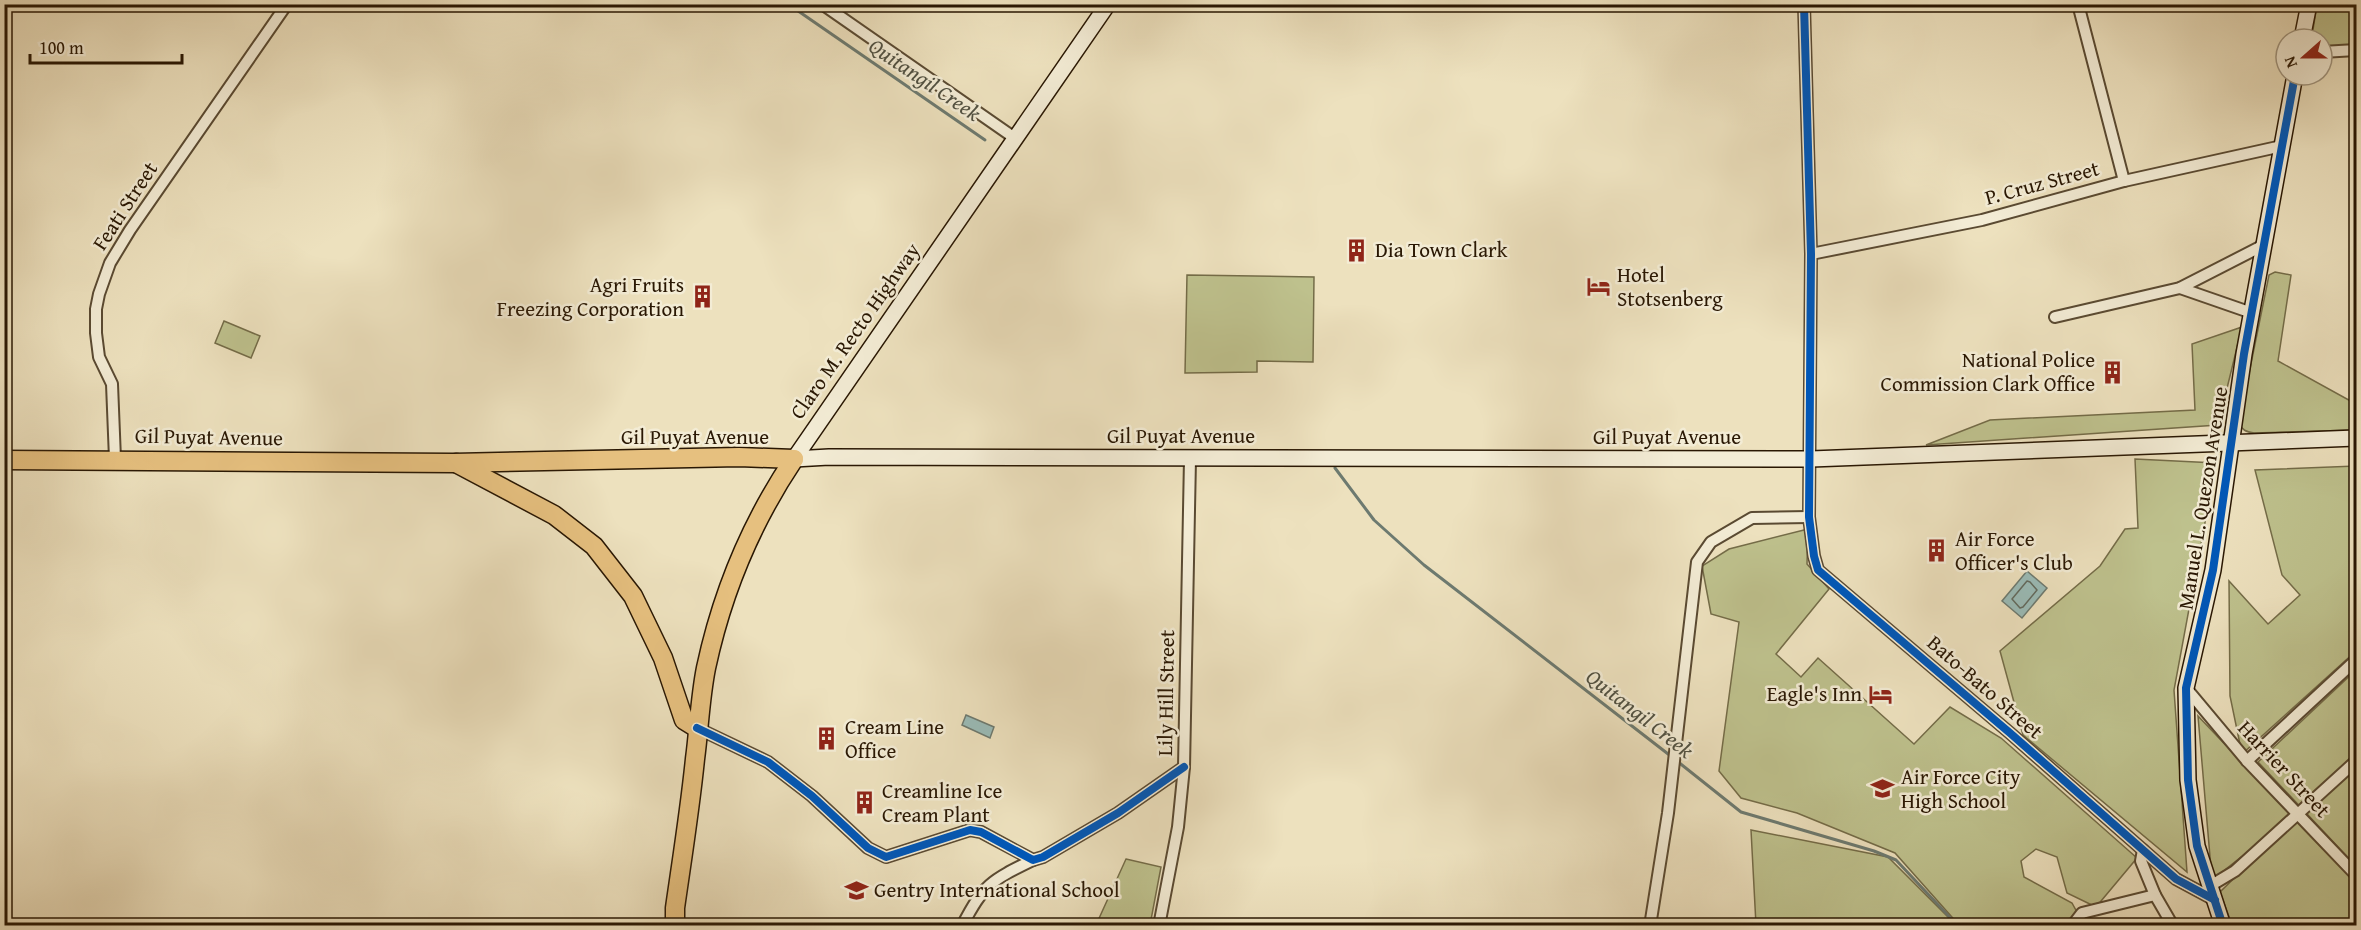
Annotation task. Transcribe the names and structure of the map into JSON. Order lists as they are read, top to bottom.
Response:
{
  "streets": {
    "main road": ["Claro M. Recto Highway", "Gil Puyat Avenue", "Manuel L. Quezon Avenue"],
    "street": [
      "P. Cruz Street",
      "Feati Street",
      "Bato-Bato Street",
      "Lily Hill Street",
      "Harrier Street"
    ]
  },
  "crossings": [
    ["P. Cruz Street", "Manuel L. Quezon Avenue"],
    ["P. Cruz Street", "Bato-Bato Street"],
    ["Feati Street", "Gil Puyat Avenue"],
    ["Claro M. Recto Highway", "Gil Puyat Avenue"],
    ["Gil Puyat Avenue", "Manuel L. Quezon Avenue"],
    ["Gil Puyat Avenue", "Bato-Bato Street"],
    ["Gil Puyat Avenue", "Lily Hill Street"],
    ["Manuel L. Quezon Avenue", "Bato-Bato Street"],
    ["Manuel L. Quezon Avenue", "Harrier Street"]
  ],
  "water": ["Quitangil Creek"],
  "places": {
    "building": [
      "Dia Town Clark",
      "Agri Fruits Freezing Corporation",
      "National Police Commission Clark Office",
      "Air Force Officer's Club",
      "Cream Line Office",
      "Creamline Ice Cream Plant"
    ],
    "hotel": ["Hotel Stotsenberg", "Eagle's Inn"],
    "school or university": ["Air Force City High School", "Gentry International School"]
  },
  "scale_bar": "100 m",
  "north": "left"
}
